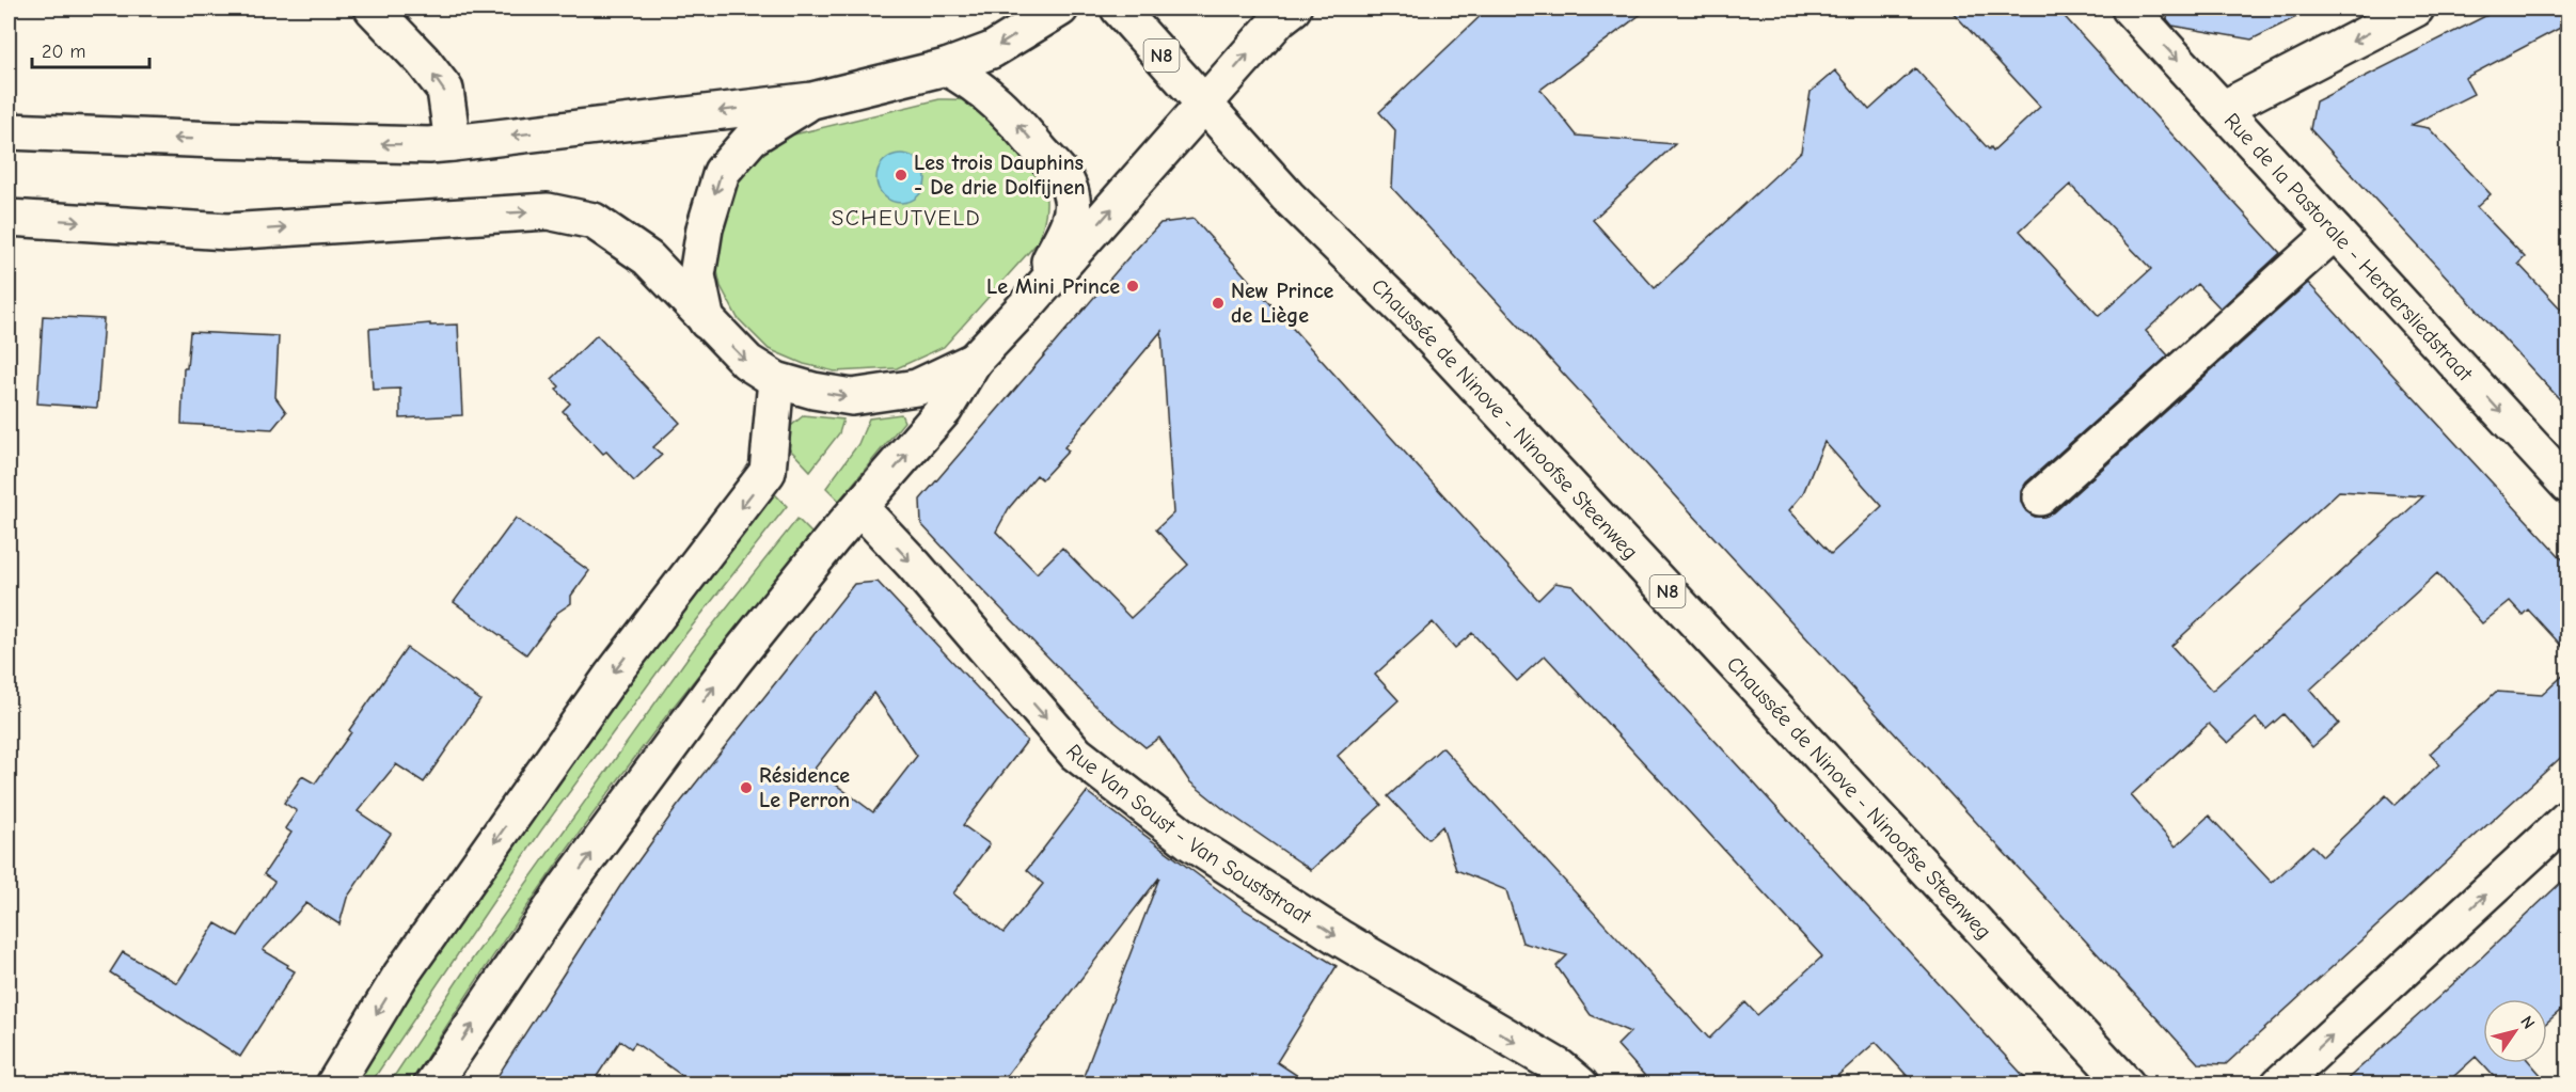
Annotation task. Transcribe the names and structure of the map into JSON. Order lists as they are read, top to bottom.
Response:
{
  "streets": {
    "main road": [
      "N8",
      "Rue de la Pastorale - Herdersliedstraat",
      "Chaussée de Ninove - Ninoofse Steenweg",
      "Rue Van Soust - Van Souststraat"
    ]
  },
  "one_way": ["Rue de la Pastorale - Herdersliedstraat", "Rue Van Soust - Van Souststraat"],
  "districts": ["SCHEUTVELD"],
  "places": [
    "Les trois Dauphins - De drie Dolfijnen",
    "Le Mini Prince",
    "New Prince de Liège",
    "Résidence Le Perron"
  ],
  "scale_bar": "20 m",
  "north": "top right"
}
